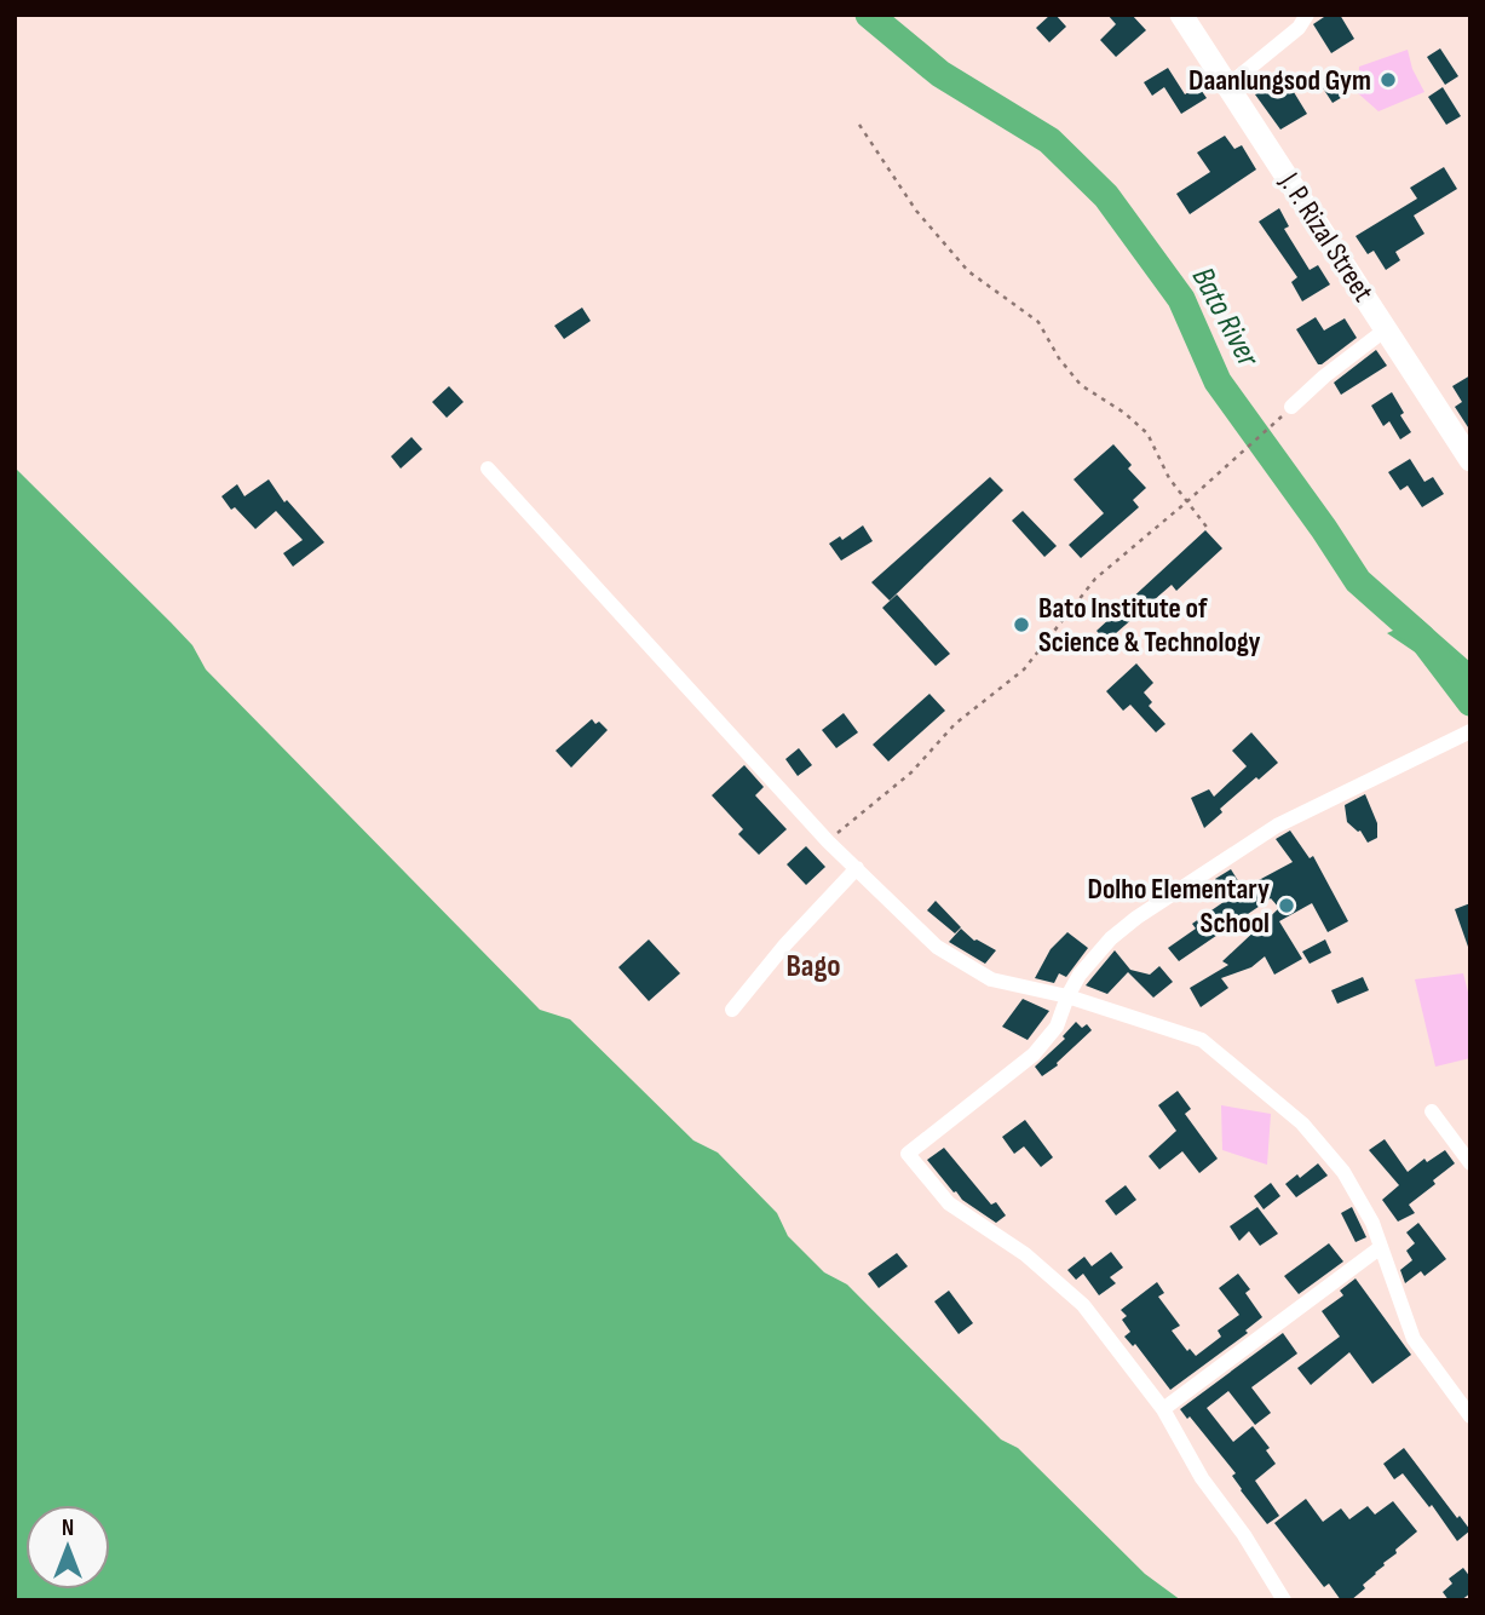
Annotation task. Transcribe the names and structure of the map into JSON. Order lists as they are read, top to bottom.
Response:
{
  "streets": {
    "main road": ["J. P. Rizal Street"]
  },
  "districts": ["Bago"],
  "water": ["Bato River"],
  "places": ["Daanlungsod Gym", "Bato Institute of Science & Technology", "Dolho Elementary School"],
  "north": "top"
}
